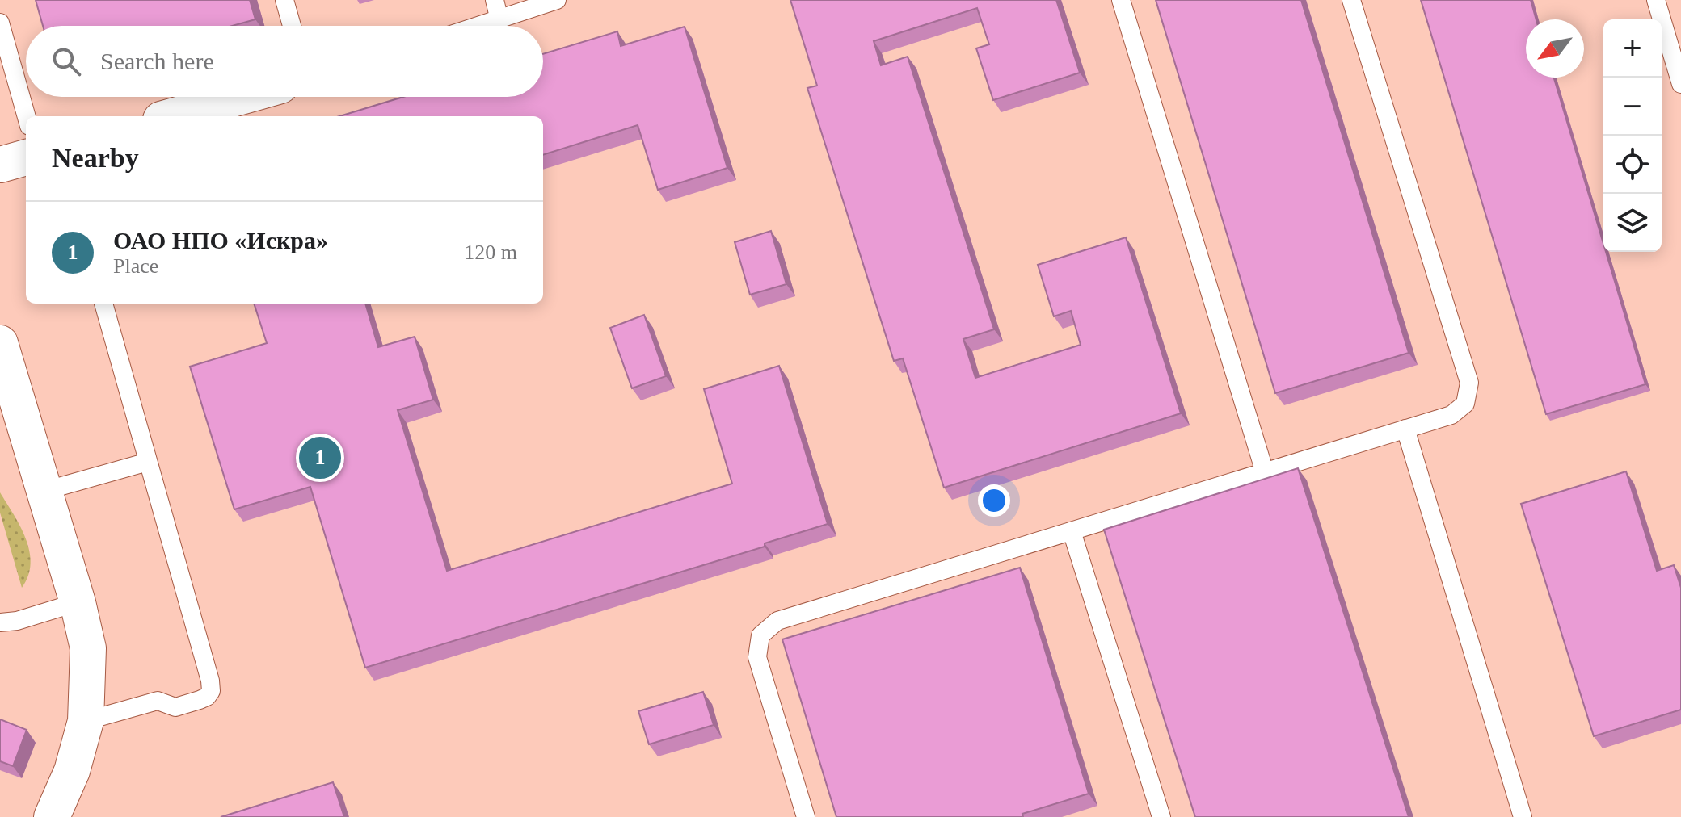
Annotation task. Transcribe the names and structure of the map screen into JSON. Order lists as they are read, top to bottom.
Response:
{
  "north": "bottom left",
  "page": {
    "map_buttons": ["+", "−"],
    "search": "Search here",
    "heading": "Nearby",
    "list": [
      {
        "mark": "1",
        "name": "ОАО НПО «Искра»",
        "note": "Place",
        "value": "120 m"
      }
    ],
    "pins": "1"
  }
}
